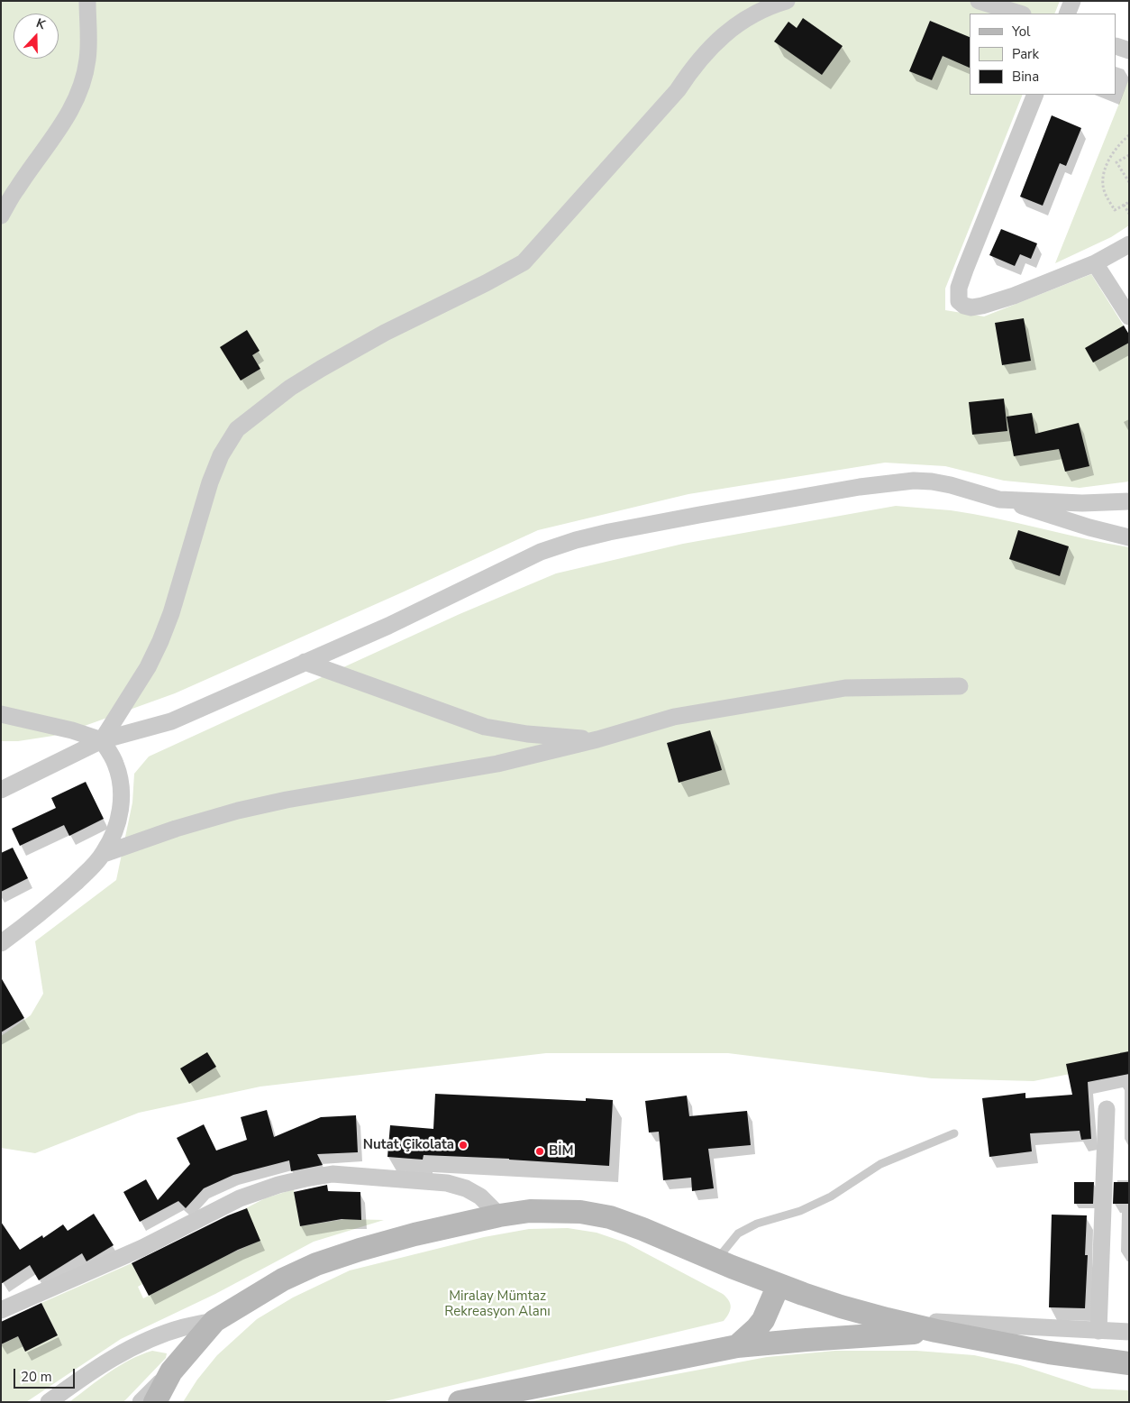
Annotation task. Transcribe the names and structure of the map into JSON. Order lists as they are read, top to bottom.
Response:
{
  "parks": ["Miralay Mümtaz Rekreasyon Alanı"],
  "places": ["Nutat Çikolata", "BİM"],
  "legend": ["Yol", "Park", "Bina"],
  "scale_bar": "20 m",
  "north": "top"
}
